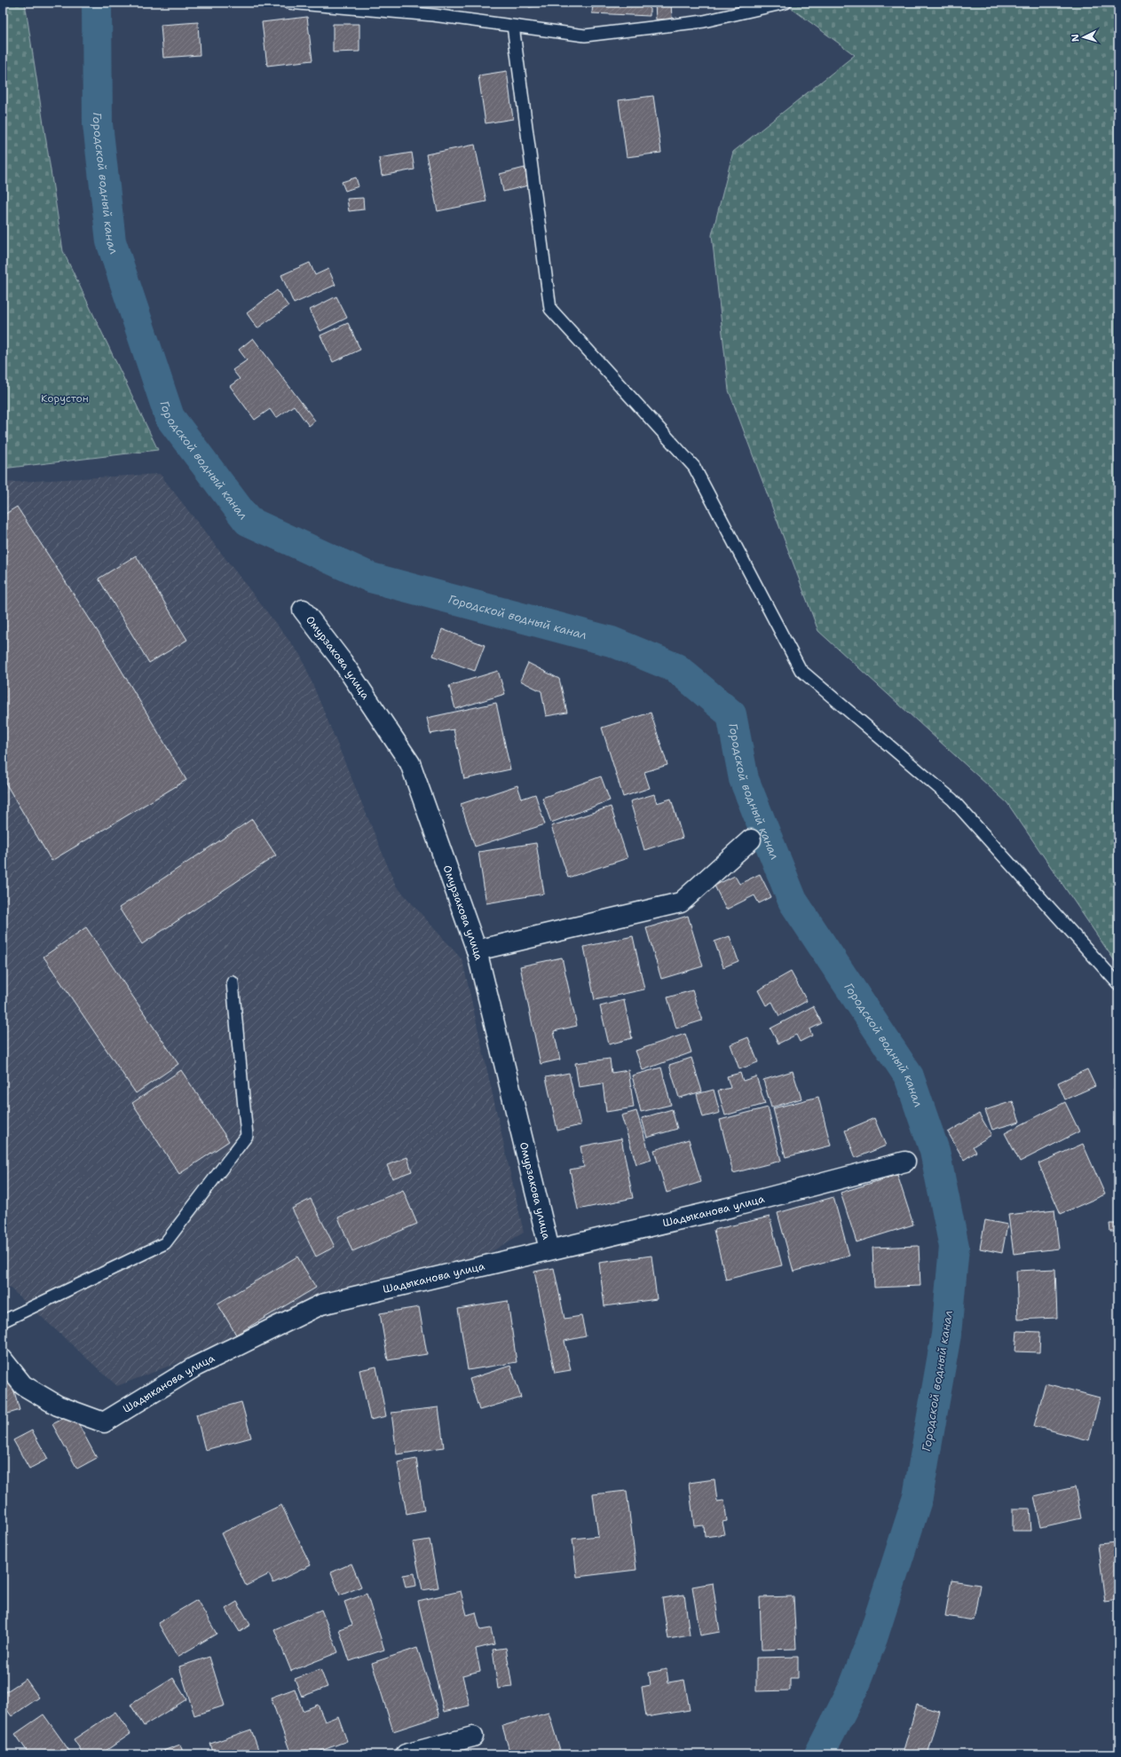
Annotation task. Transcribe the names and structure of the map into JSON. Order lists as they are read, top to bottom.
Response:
{
  "streets": {
    "street": ["Омурзакова улица", "Шадыканова улица"]
  },
  "crossings": [
    ["Омурзакова улица", "Шадыканова улица"]
  ],
  "water": ["Городской водный канал"],
  "parks": ["Корустон"],
  "north": "left"
}
